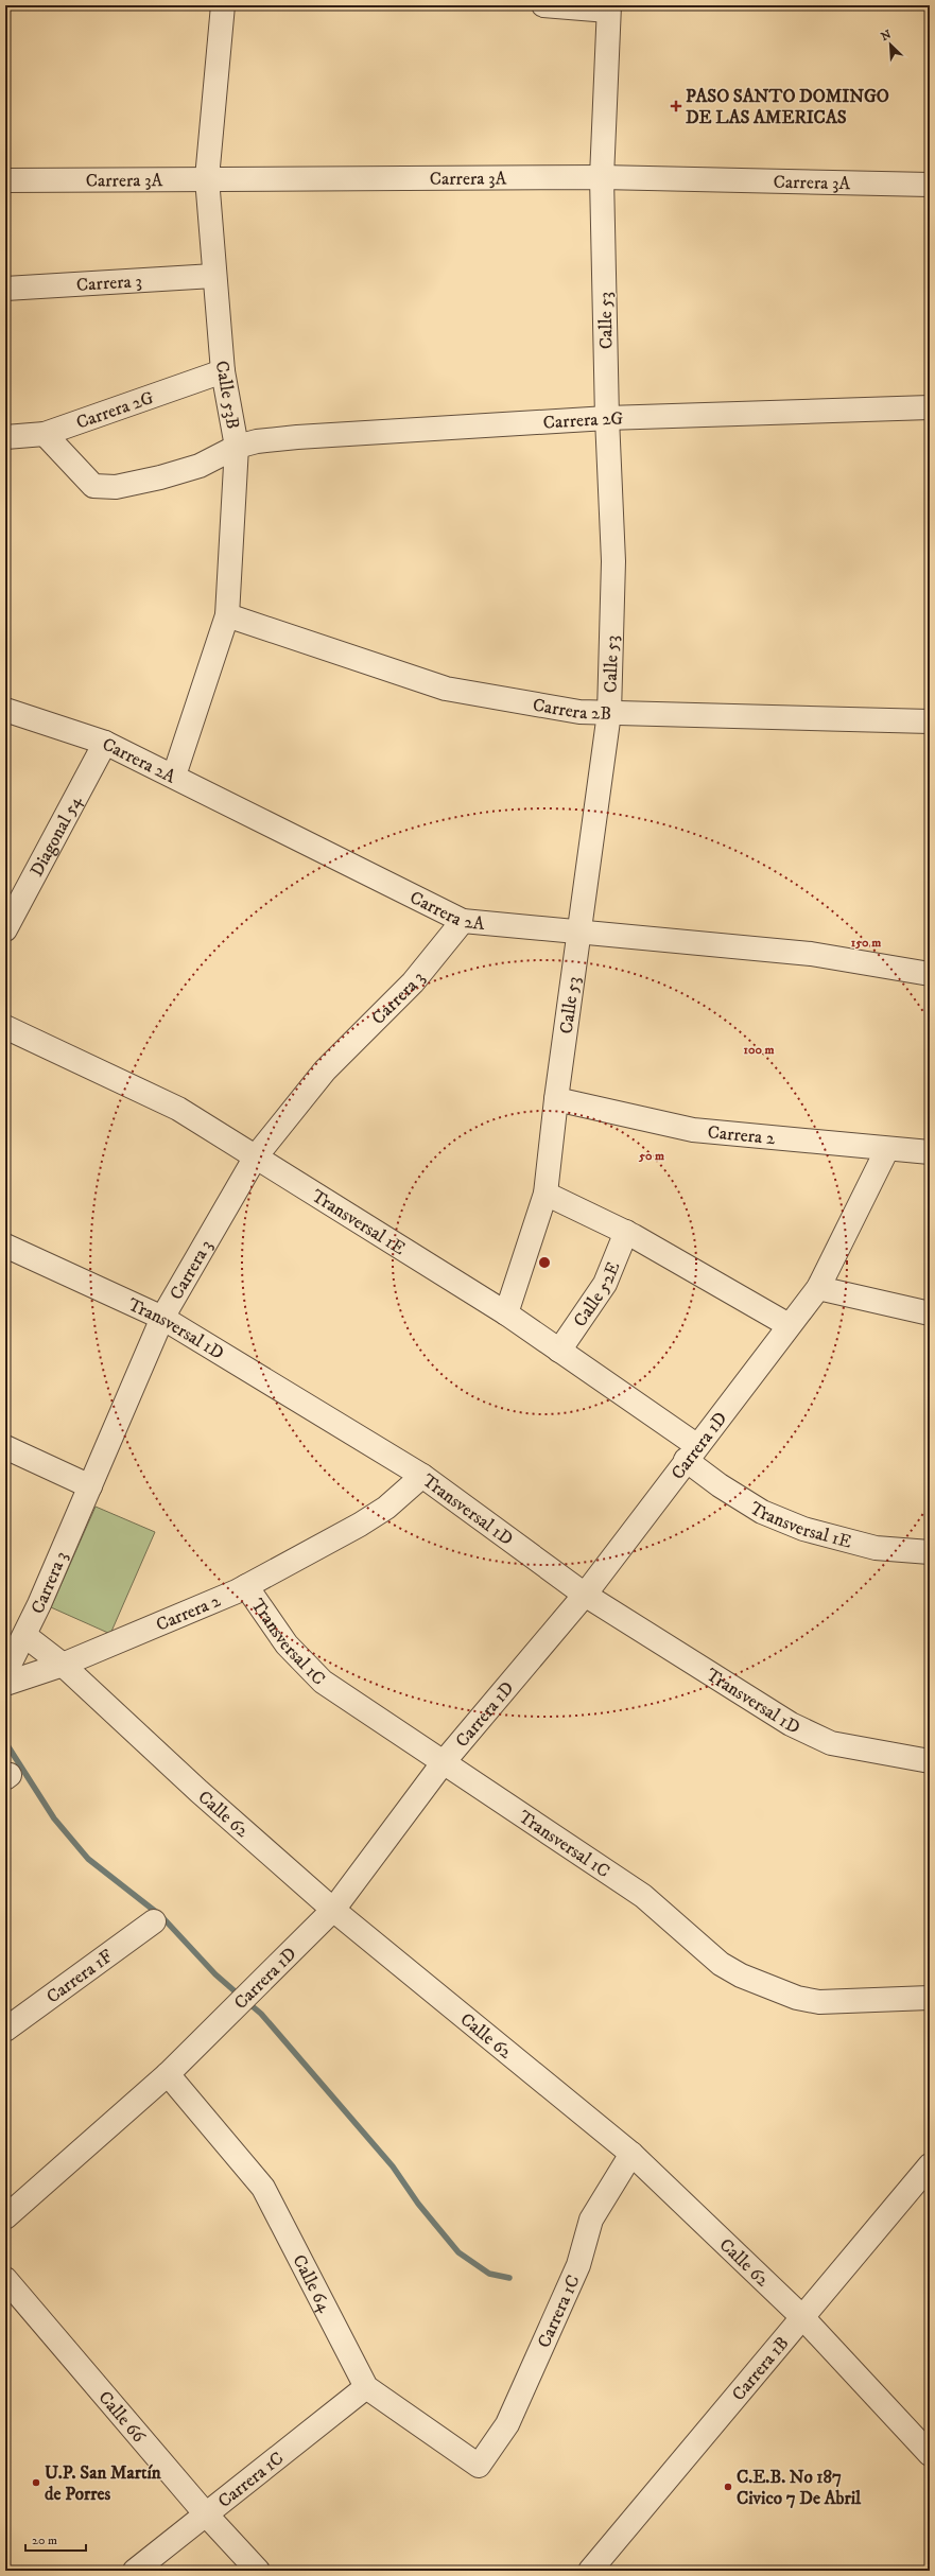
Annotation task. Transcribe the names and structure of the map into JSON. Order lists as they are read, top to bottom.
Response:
{
  "streets": {
    "street": [
      "Carrera 3A",
      "Carrera 3",
      "Calle 53",
      "Calle 53B",
      "Carrera 2G",
      "Carrera 2B",
      "Carrera 2A",
      "Diagonal 54",
      "Carrera 2",
      "Transversal 1E",
      "Calle 52E",
      "Transversal 1D",
      "Carrera 1D",
      "Transversal 1C",
      "Calle 62",
      "Carrera 1F",
      "Calle 64",
      "Carrera 1C",
      "Carrera 1B",
      "Calle 66"
    ]
  },
  "crossings": [
    ["Carrera 3A", "Calle 53"],
    ["Carrera 3A", "Calle 53B"],
    ["Carrera 3", "Calle 53B"],
    ["Carrera 3", "Carrera 2A"],
    ["Carrera 3", "Transversal 1E"],
    ["Carrera 3", "Transversal 1D"],
    ["Carrera 3", "Calle 62"],
    ["Calle 53", "Carrera 2G"],
    ["Calle 53", "Carrera 2B"],
    ["Calle 53", "Carrera 2A"],
    ["Calle 53", "Carrera 2"],
    ["Calle 53", "Transversal 1E"],
    ["Calle 53B", "Carrera 2G"],
    ["Calle 53B", "Carrera 2B"],
    ["Calle 53B", "Carrera 2A"],
    ["Carrera 2A", "Diagonal 54"],
    ["Carrera 2", "Transversal 1D"],
    ["Carrera 2", "Carrera 1D"],
    ["Carrera 2", "Transversal 1C"],
    ["Carrera 2", "Calle 62"],
    ["Transversal 1E", "Calle 52E"],
    ["Transversal 1E", "Carrera 1D"],
    ["Transversal 1D", "Carrera 1D"],
    ["Carrera 1D", "Transversal 1C"],
    ["Carrera 1D", "Calle 62"],
    ["Carrera 1D", "Calle 64"],
    ["Calle 62", "Carrera 1C"],
    ["Calle 62", "Carrera 1B"],
    ["Calle 64", "Carrera 1C"],
    ["Carrera 1C", "Calle 66"]
  ],
  "places": {
    "health": ["PASO SANTO DOMINGO DE LAS AMERICAS"],
    "other": ["U.P. San Martín de Porres", "C.E.B. No 187 Civico 7 De Abril"]
  },
  "scale_bar": "20 m",
  "north": "top left",
  "rings": ["150 m", "100 m", "50 m"]
}
